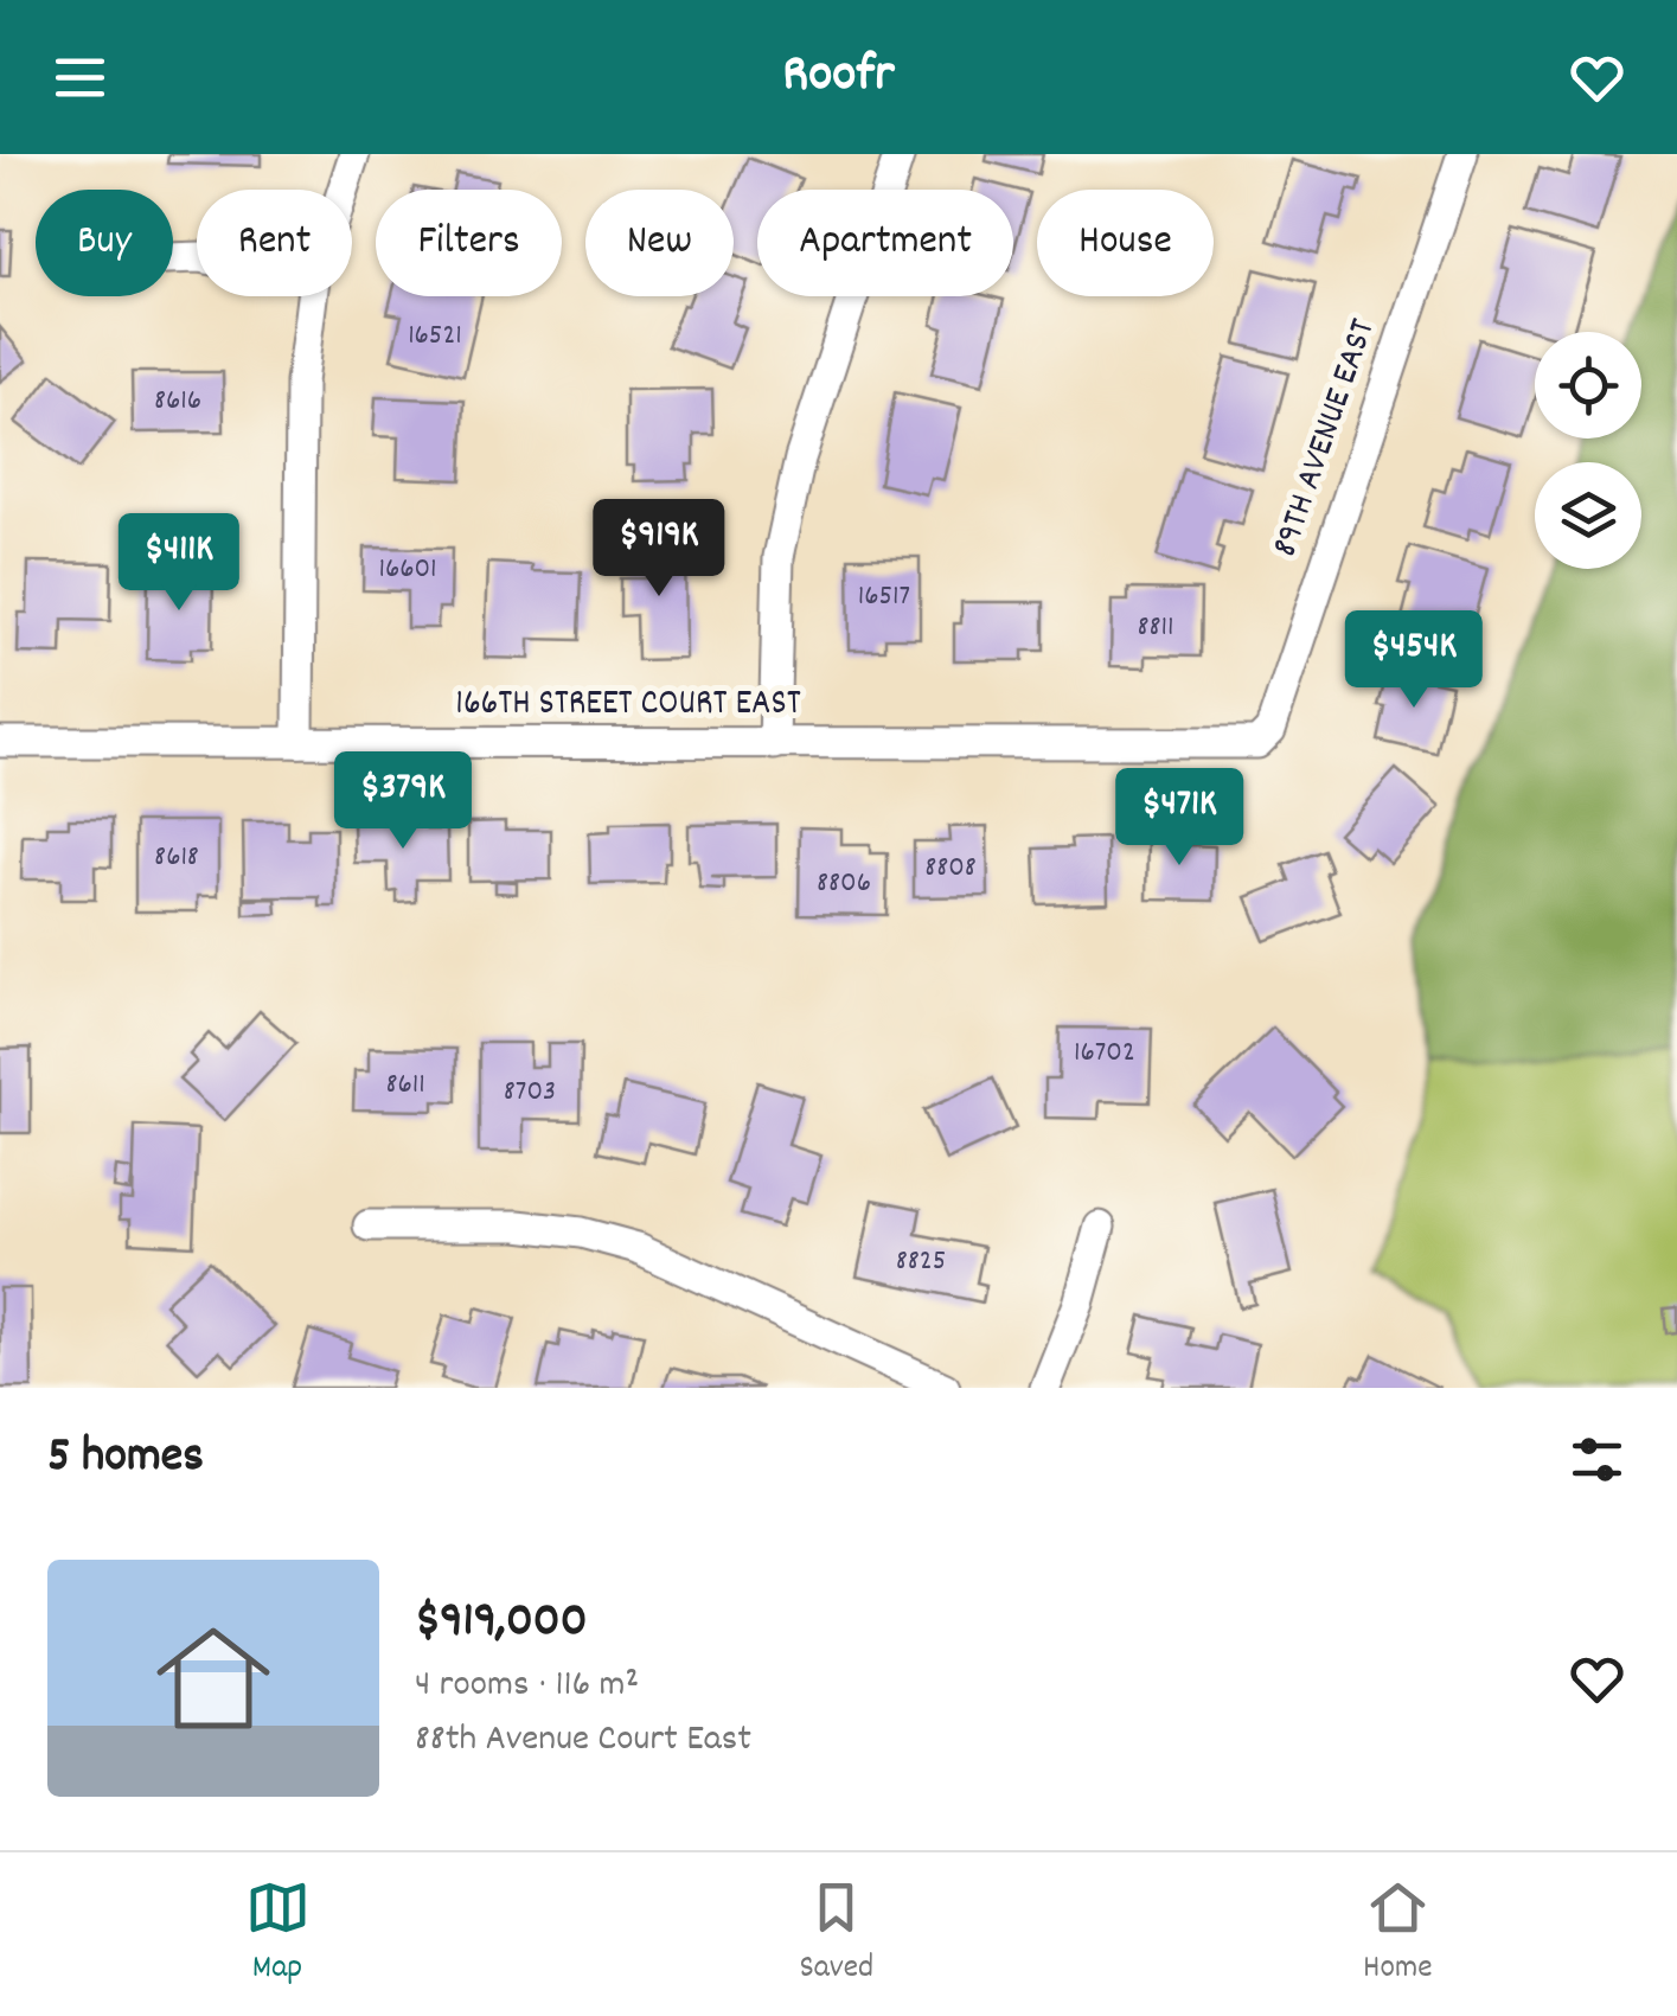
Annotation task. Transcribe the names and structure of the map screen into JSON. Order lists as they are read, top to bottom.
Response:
{
  "streets": {
    "street": ["89TH AVENUE EAST", "166TH STREET COURT EAST"]
  },
  "crossings": [
    ["89TH AVENUE EAST", "166TH STREET COURT EAST"]
  ],
  "house_numbers": [
    "16521",
    "8616",
    "16601",
    "16517",
    "8811",
    "8618",
    "8808",
    "8806",
    "16702",
    "8611",
    "8703",
    "8825"
  ],
  "page": {
    "header": "Roofr",
    "chip": [
      "Buy",
      "Rent",
      "Filters",
      "New",
      "Apartment",
      "House"
    ],
    "price": [
      "$919K",
      "$411K",
      "$454K",
      "$379K",
      "$471K"
    ],
    "heading": "5 homes",
    "list": [
      {
        "name": "$919,000",
        "note": "4 rooms · 116 m² · 88th Avenue Court East"
      }
    ],
    "tabs": ["Map", "Saved", "Home"]
  }
}
